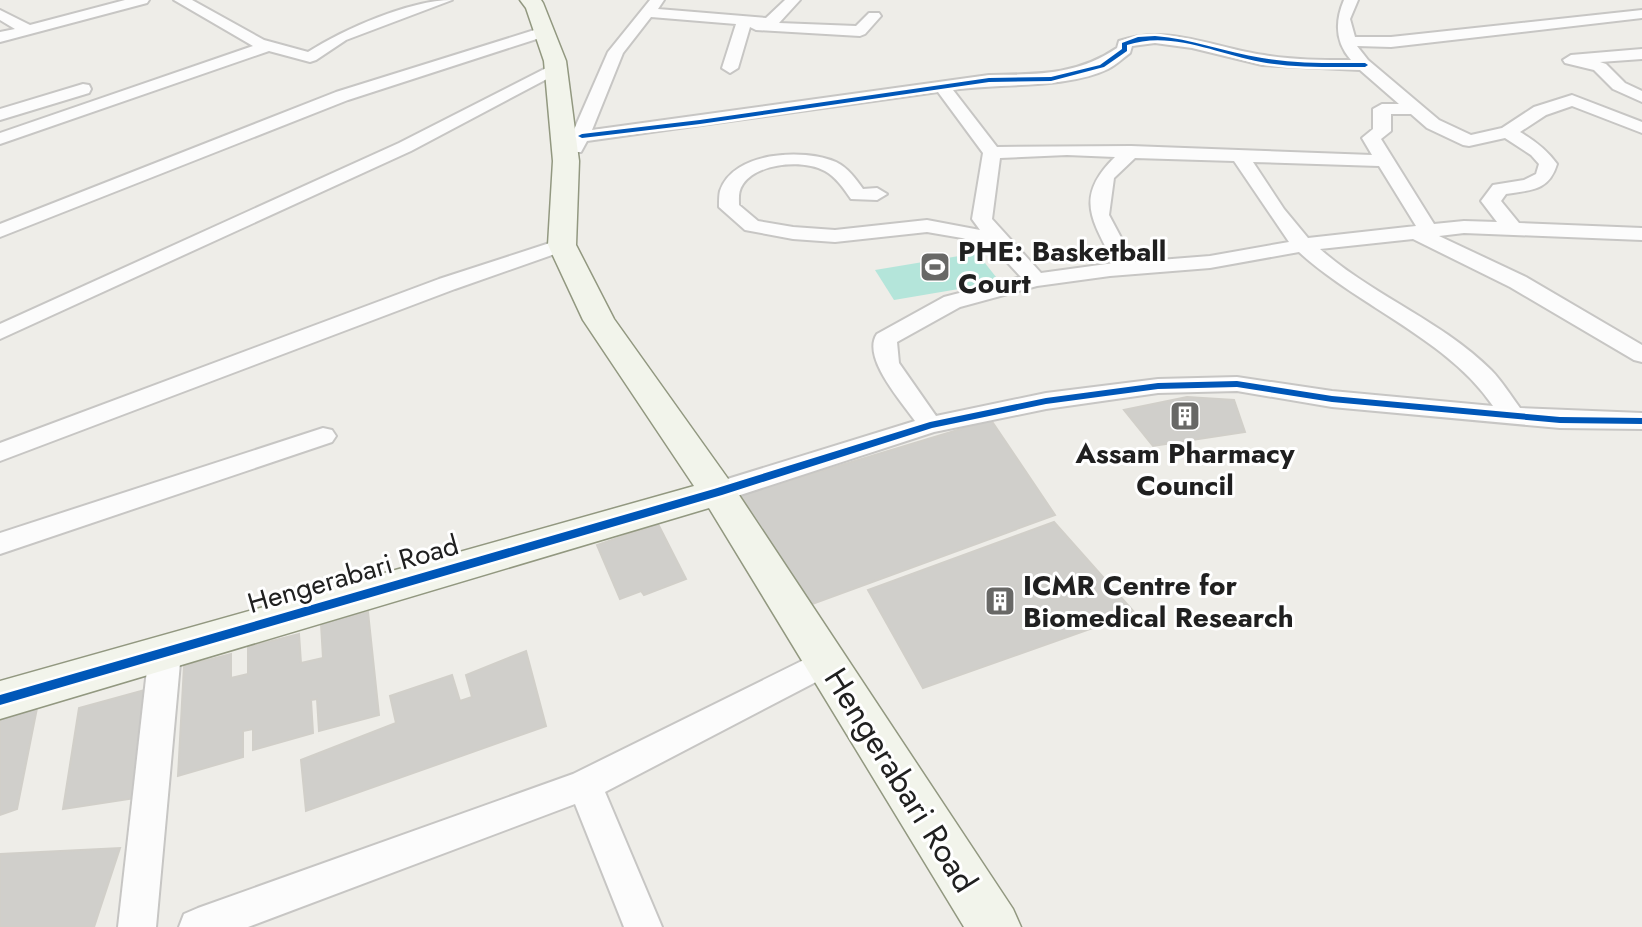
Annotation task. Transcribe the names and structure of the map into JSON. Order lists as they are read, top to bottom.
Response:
{
  "streets": {
    "main road": ["Hengerabari Road"]
  },
  "places": {
    "sports": ["PHE: Basketball Court"],
    "building": ["Assam Pharmacy Council", "ICMR Centre for Biomedical Research"]
  }
}
